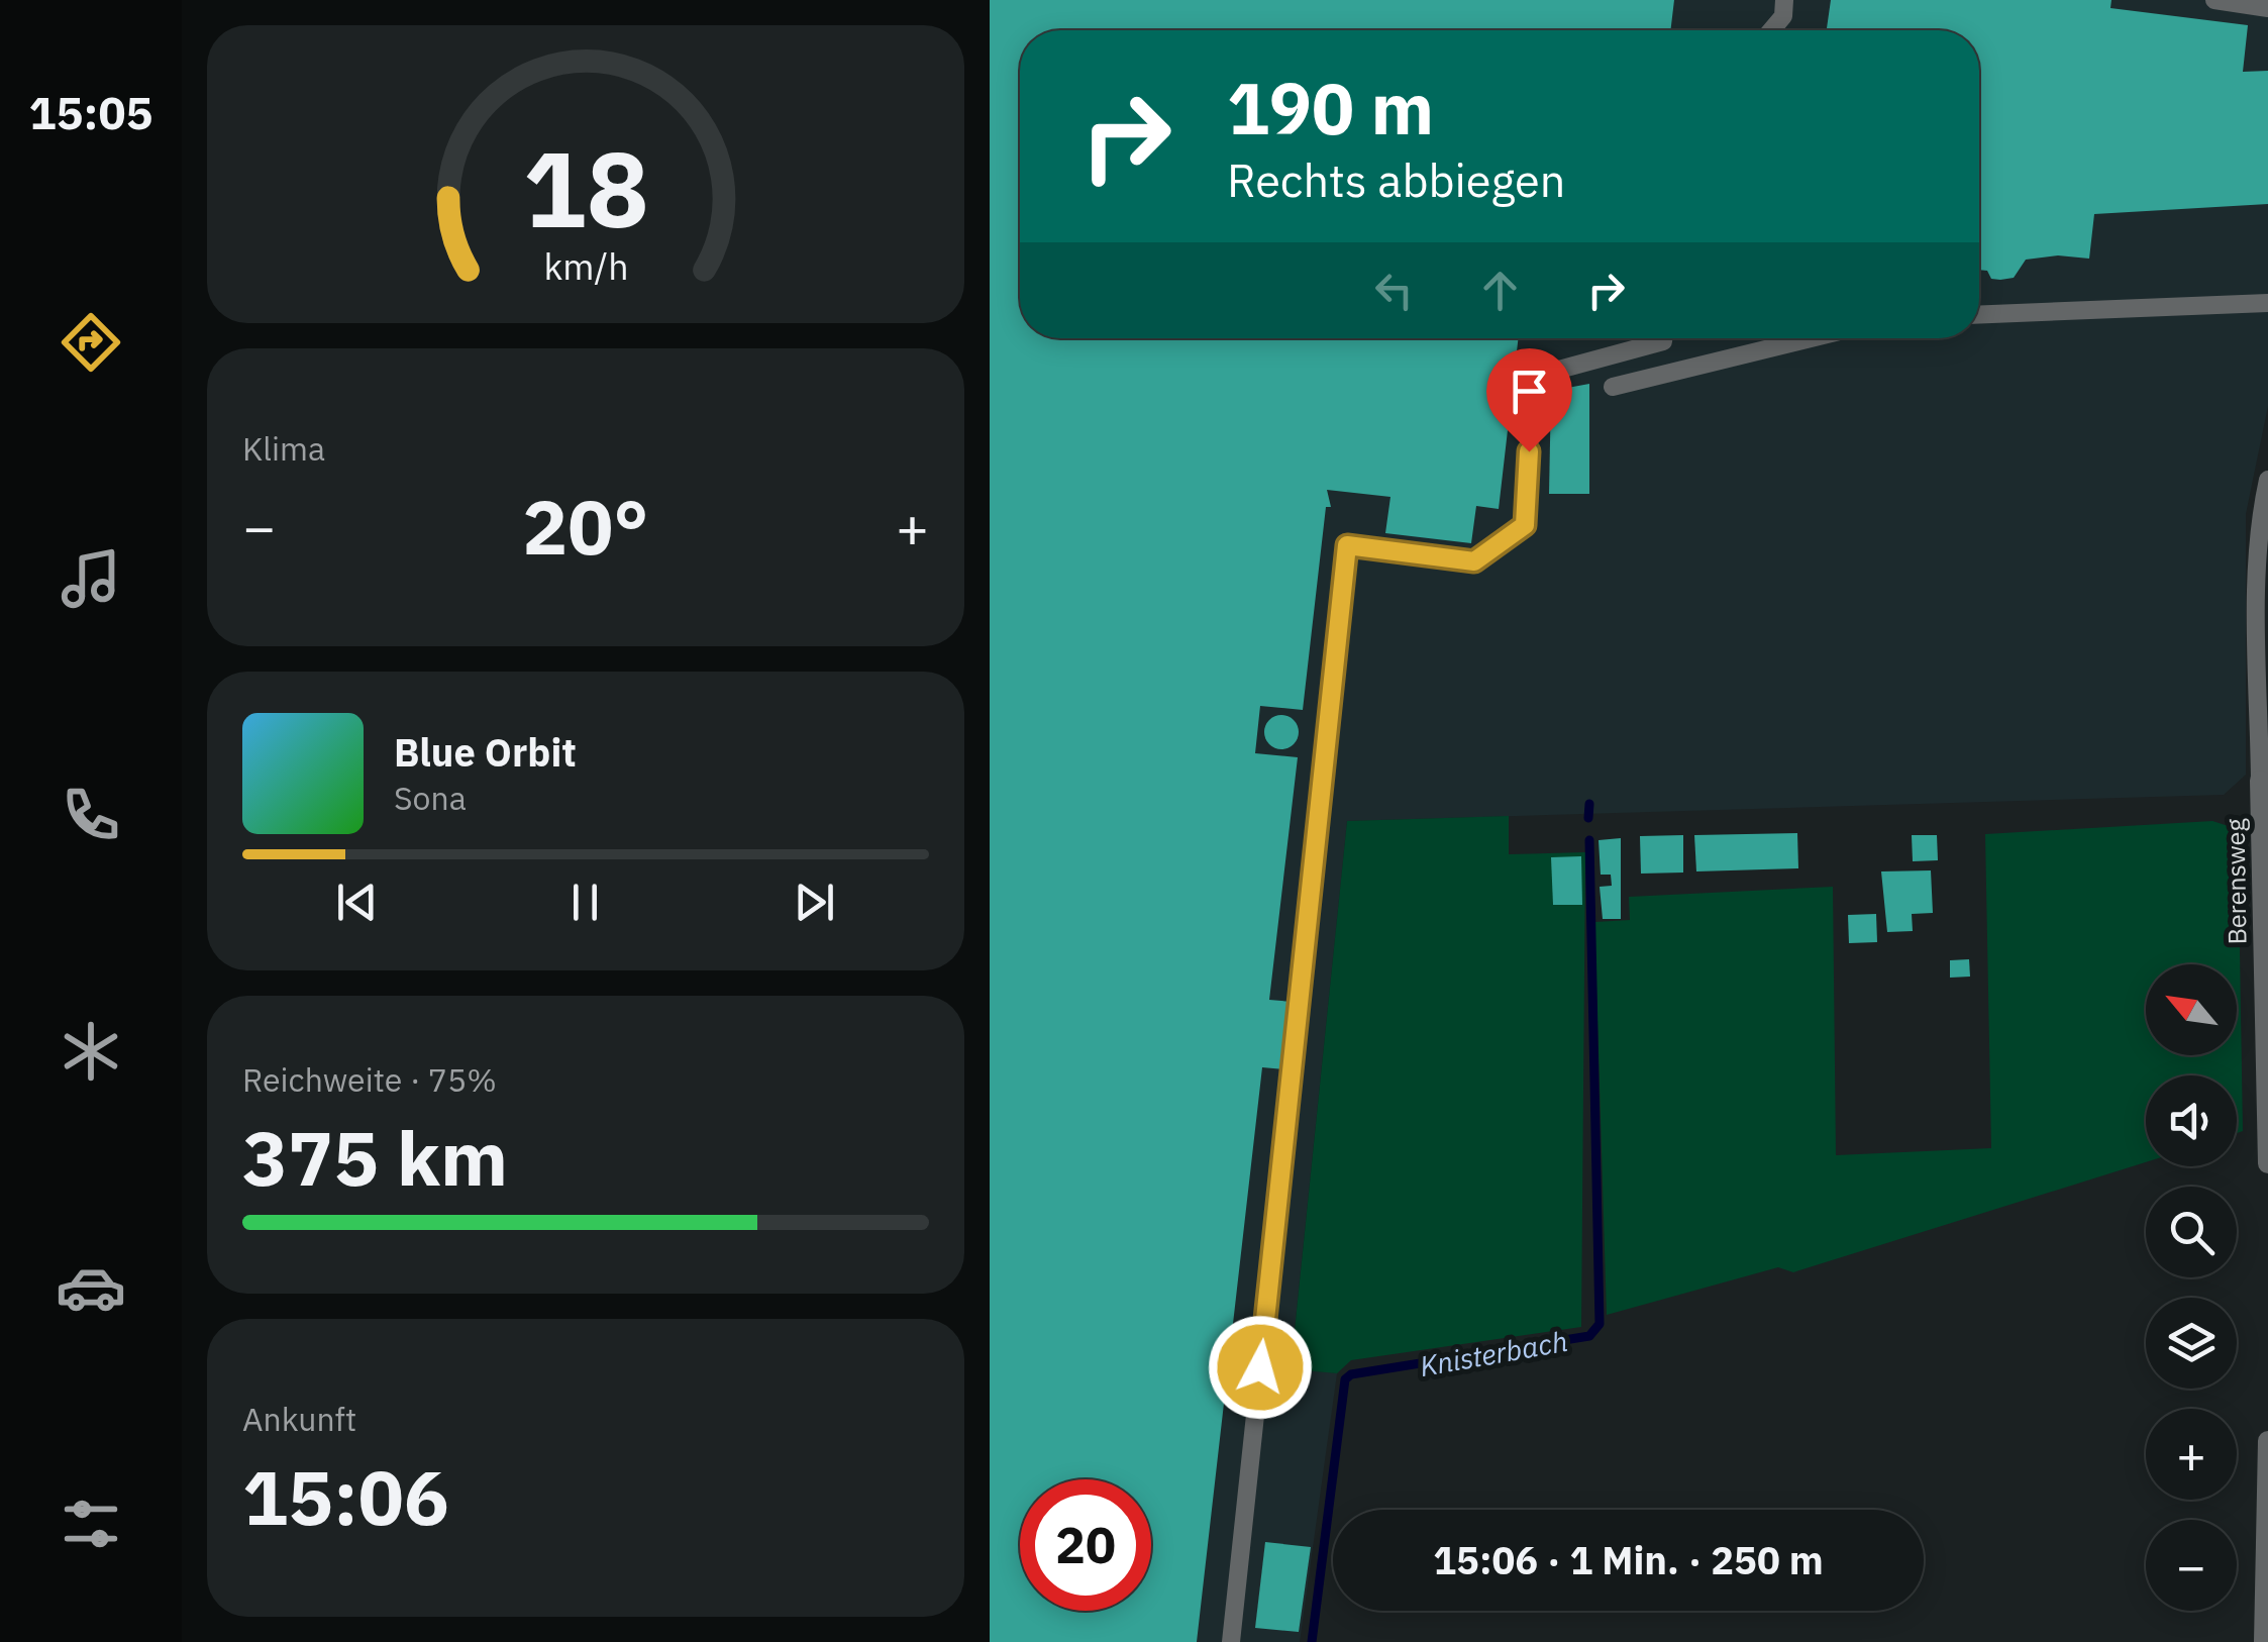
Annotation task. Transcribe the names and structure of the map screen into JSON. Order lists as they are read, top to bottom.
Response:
{
  "streets": {
    "street": ["Berensweg"]
  },
  "water": ["Knisterbach"],
  "north": "top left",
  "page": {
    "tabs": "15:05",
    "turn": ["190 m", "Rechts abbiegen"],
    "tile": [
      "Klima",
      ["Reichweite · 75%", "375 km"],
      ["Ankunft", "15:06"]
    ],
    "heat": ["−", "20°", "+"],
    "song": ["Blue Orbit", "Sona"],
    "map_buttons": ["+", "−"],
    "limit": "20",
    "trip": "15:06 · 1 Min. · 250 m",
    "gauge": ["18", "km/h"]
  }
}
